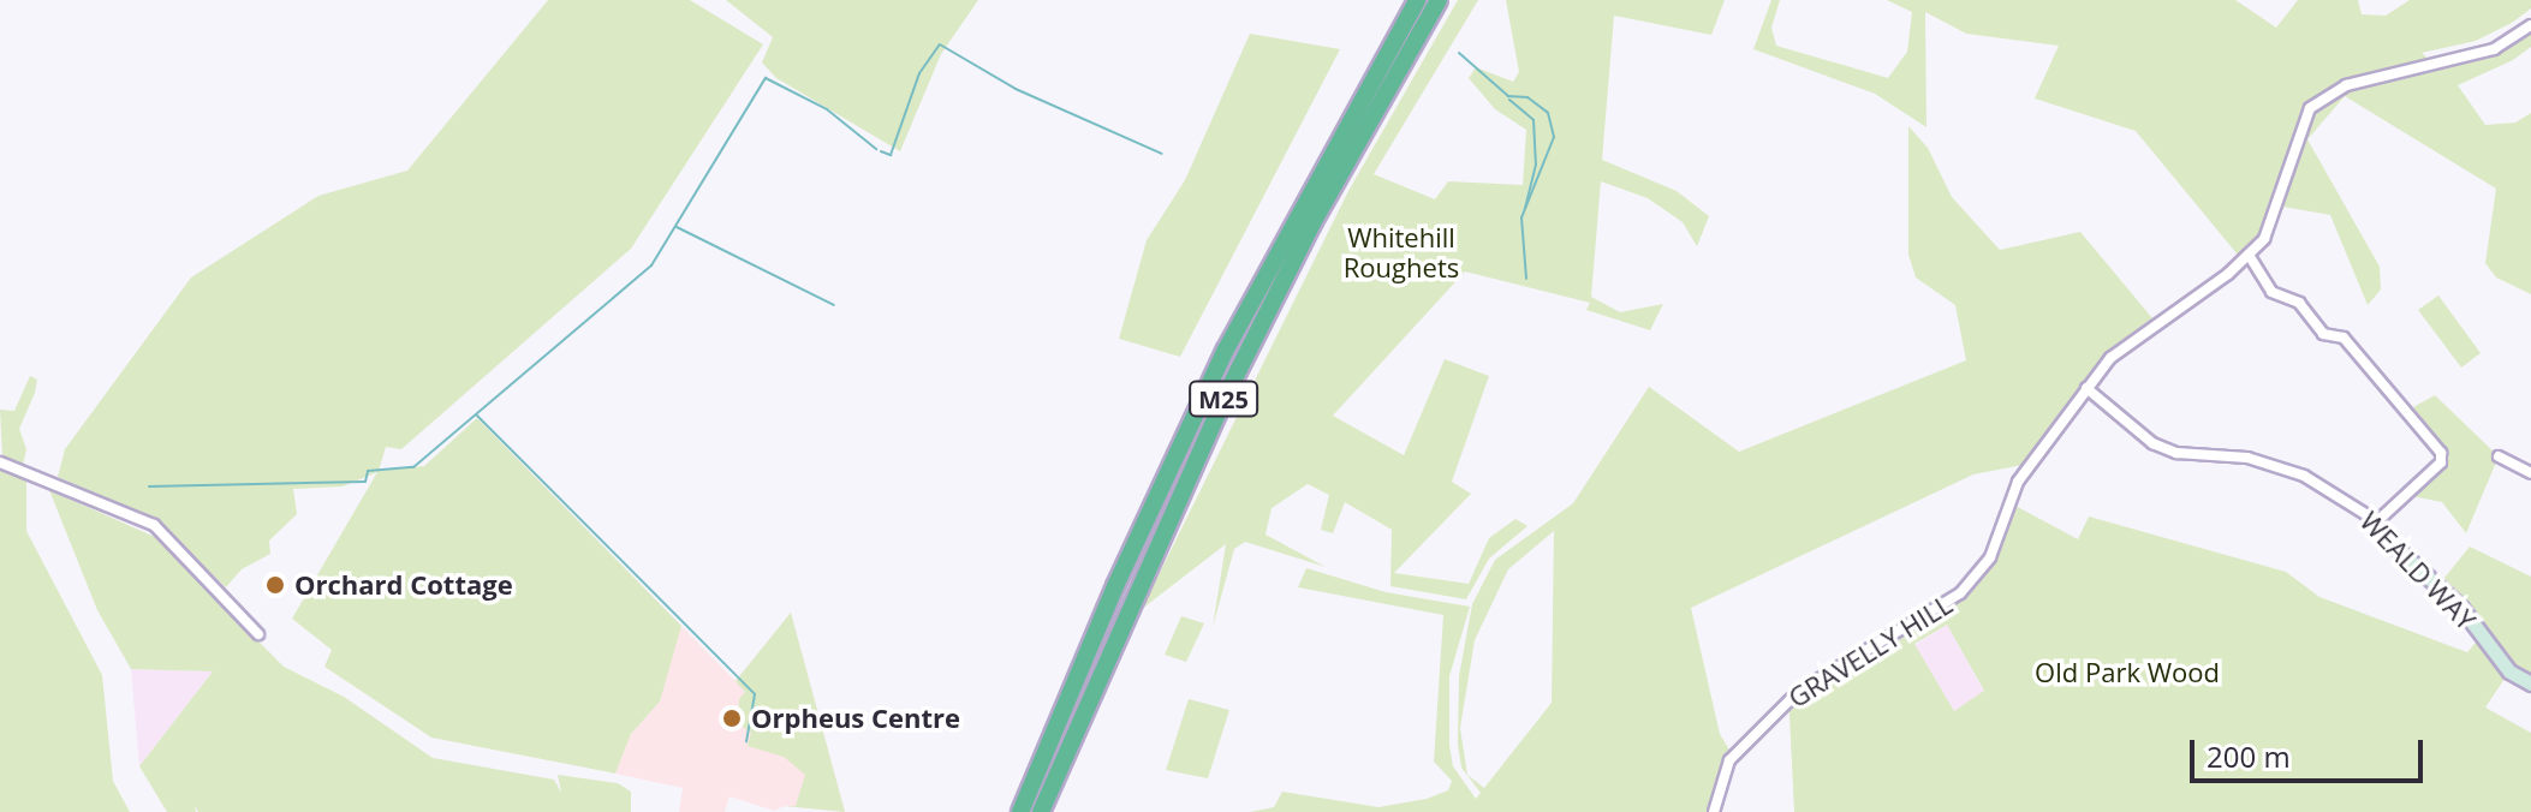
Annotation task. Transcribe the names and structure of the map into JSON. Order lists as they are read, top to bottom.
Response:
{
  "streets": {
    "highway": ["M25"],
    "street": ["WEALD WAY", "GRAVELLY HILL"]
  },
  "crossings": [
    ["WEALD WAY", "GRAVELLY HILL"]
  ],
  "parks": ["Whitehill Roughets", "Old Park Wood"],
  "places": ["Orchard Cottage", "Orpheus Centre"],
  "scale_bar": "200 m"
}
